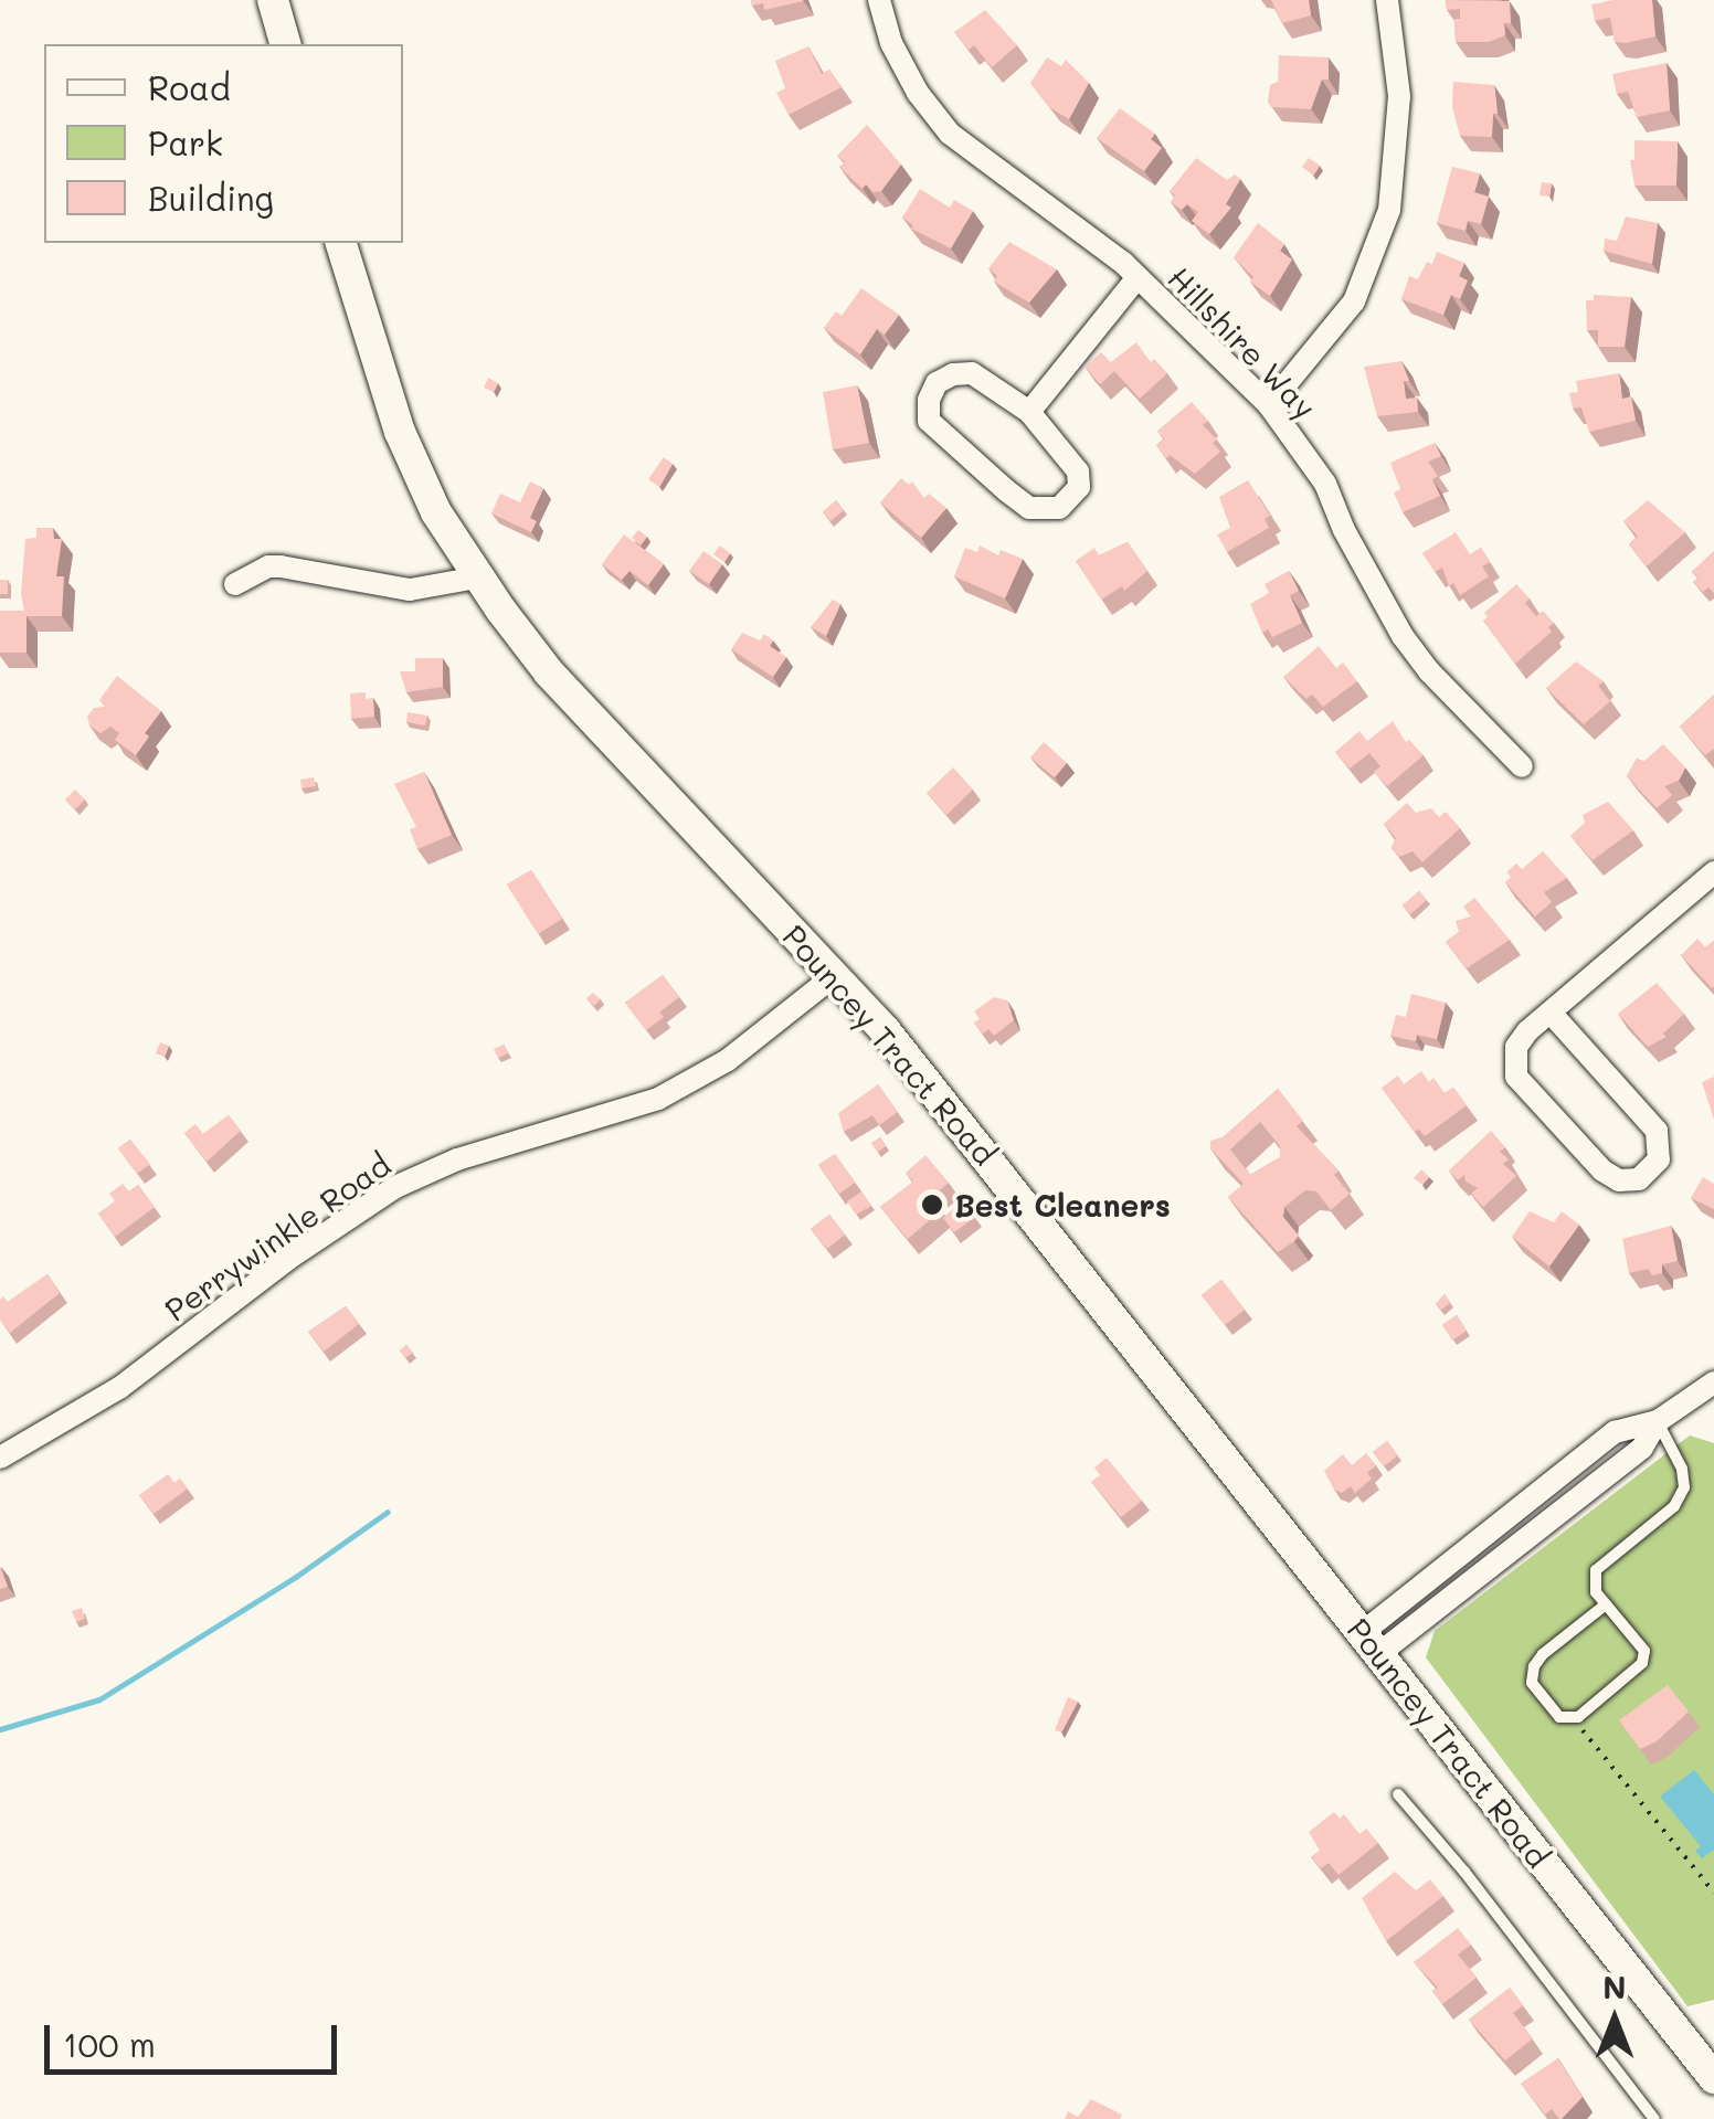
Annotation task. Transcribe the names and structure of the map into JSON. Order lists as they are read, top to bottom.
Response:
{
  "streets": {
    "main road": ["Pouncey Tract Road"],
    "street": ["Hillshire Way", "Perrywinkle Road"]
  },
  "crossings": [
    ["Pouncey Tract Road", "Perrywinkle Road"]
  ],
  "places": ["Best Cleaners"],
  "legend": ["Road", "Park", "Building"],
  "scale_bar": "100 m",
  "north": "top"
}
